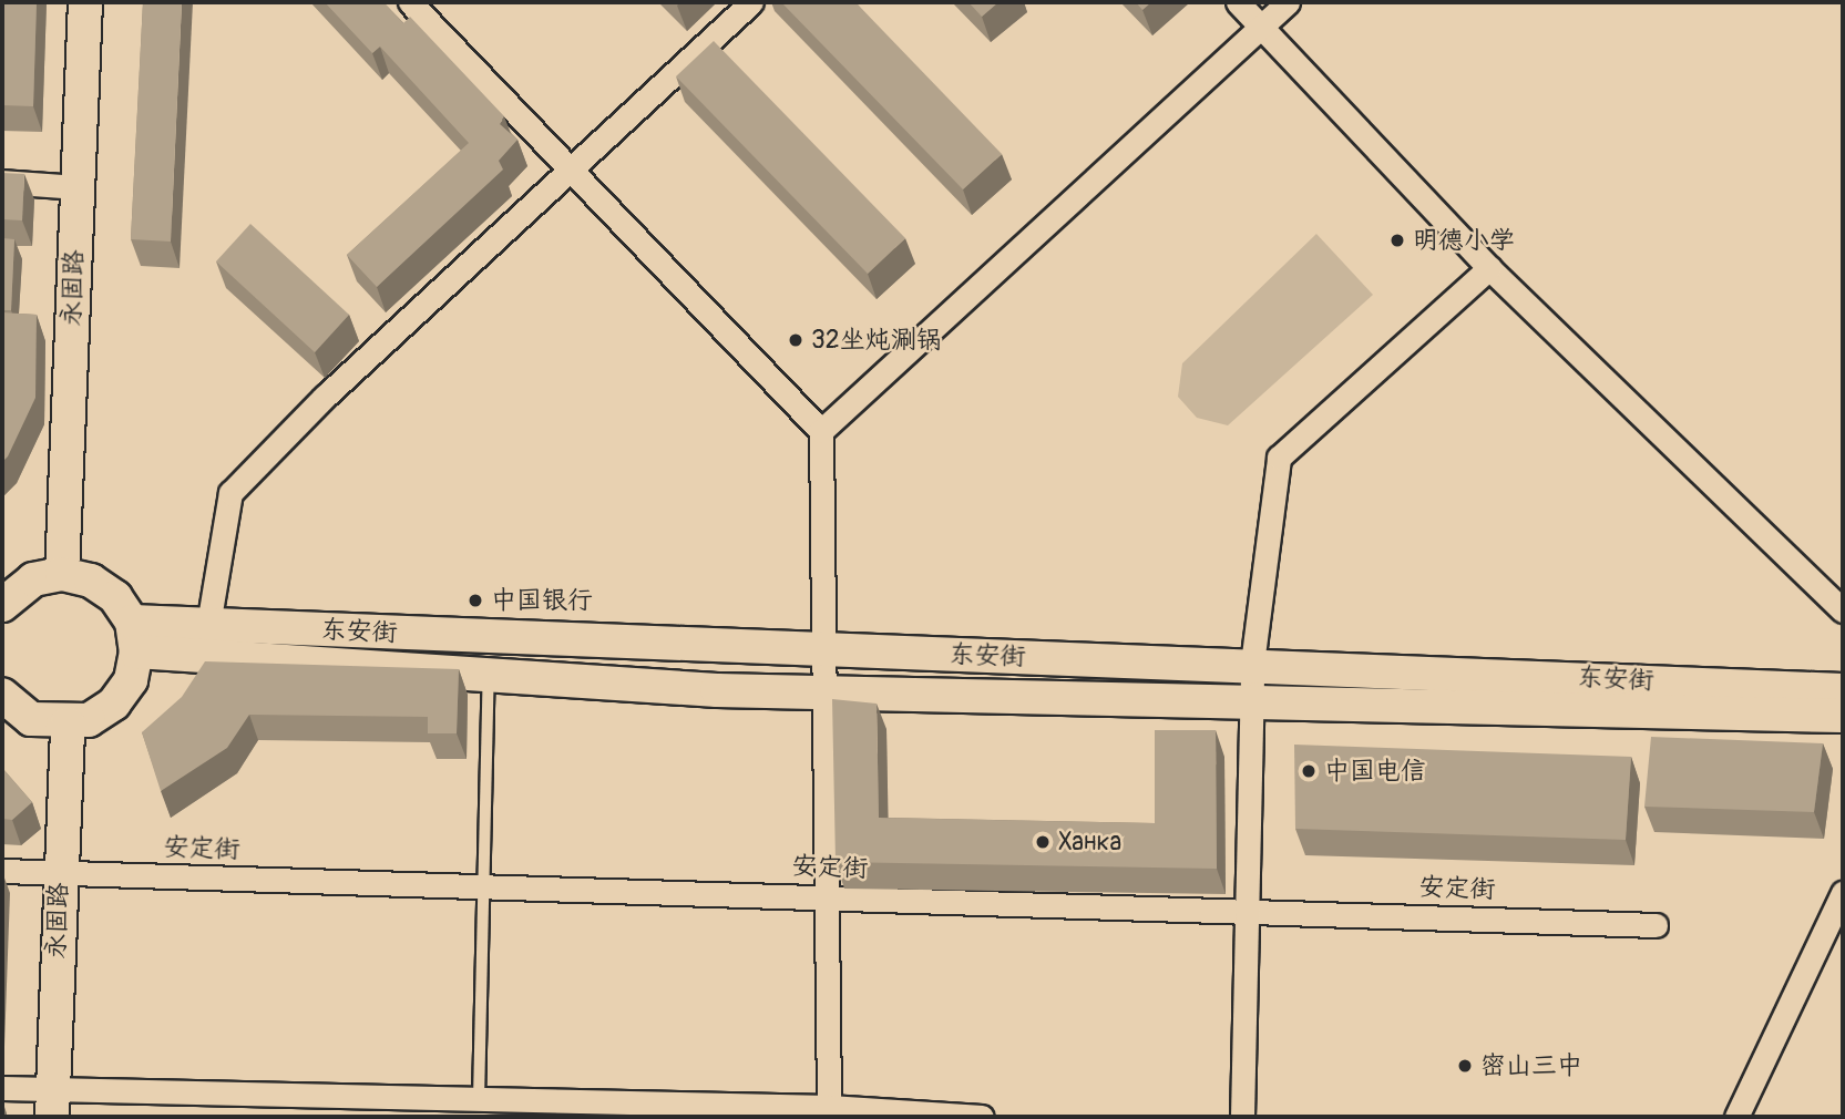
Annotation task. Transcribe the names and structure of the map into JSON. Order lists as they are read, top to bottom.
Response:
{
  "streets": {
    "main road": ["永固路", "东安街"],
    "street": ["安定街"]
  },
  "crossings": [
    ["永固路", "安定街"]
  ],
  "places": [
    "明德小学",
    "32坐炖涮锅",
    "中国银行",
    "中国电信",
    "Ханка",
    "密山三中"
  ]
}
